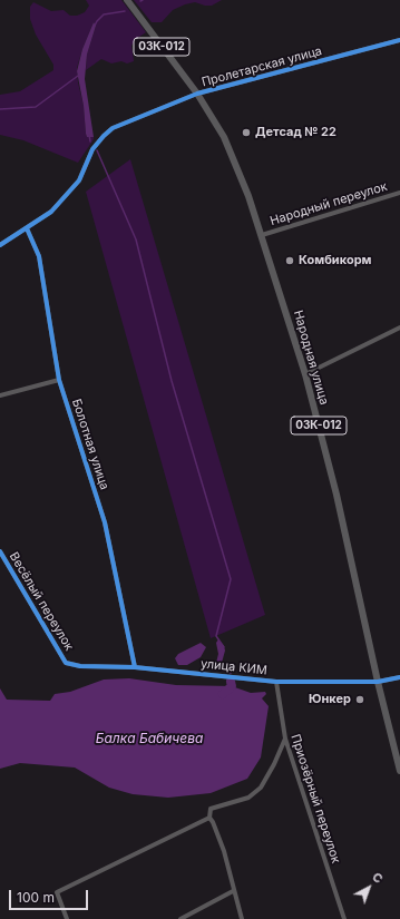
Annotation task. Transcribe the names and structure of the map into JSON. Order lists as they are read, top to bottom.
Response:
{
  "streets": {
    "main road": ["03К-012", "Народная улица"],
    "street": [
      "Пролетарская улица",
      "Народный переулок",
      "Болотная улица",
      "Весёлый переулок",
      "улица КИМ",
      "Приозёрный переулок"
    ]
  },
  "crossings": [
    ["03К-012", "Пролетарская улица"],
    ["03К-012", "Народная улица"],
    ["Пролетарская улица", "Народная улица"],
    ["Пролетарская улица", "Болотная улица"],
    ["Народный переулок", "Народная улица"],
    ["Народная улица", "улица КИМ"],
    ["Болотная улица", "улица КИМ"],
    ["Весёлый переулок", "улица КИМ"],
    ["улица КИМ", "Приозёрный переулок"]
  ],
  "water": ["Балка Бабичева"],
  "places": ["Детсад № 22", "Комбикорм", "Юнкер"],
  "scale_bar": "100 m",
  "north": "top right"
}
